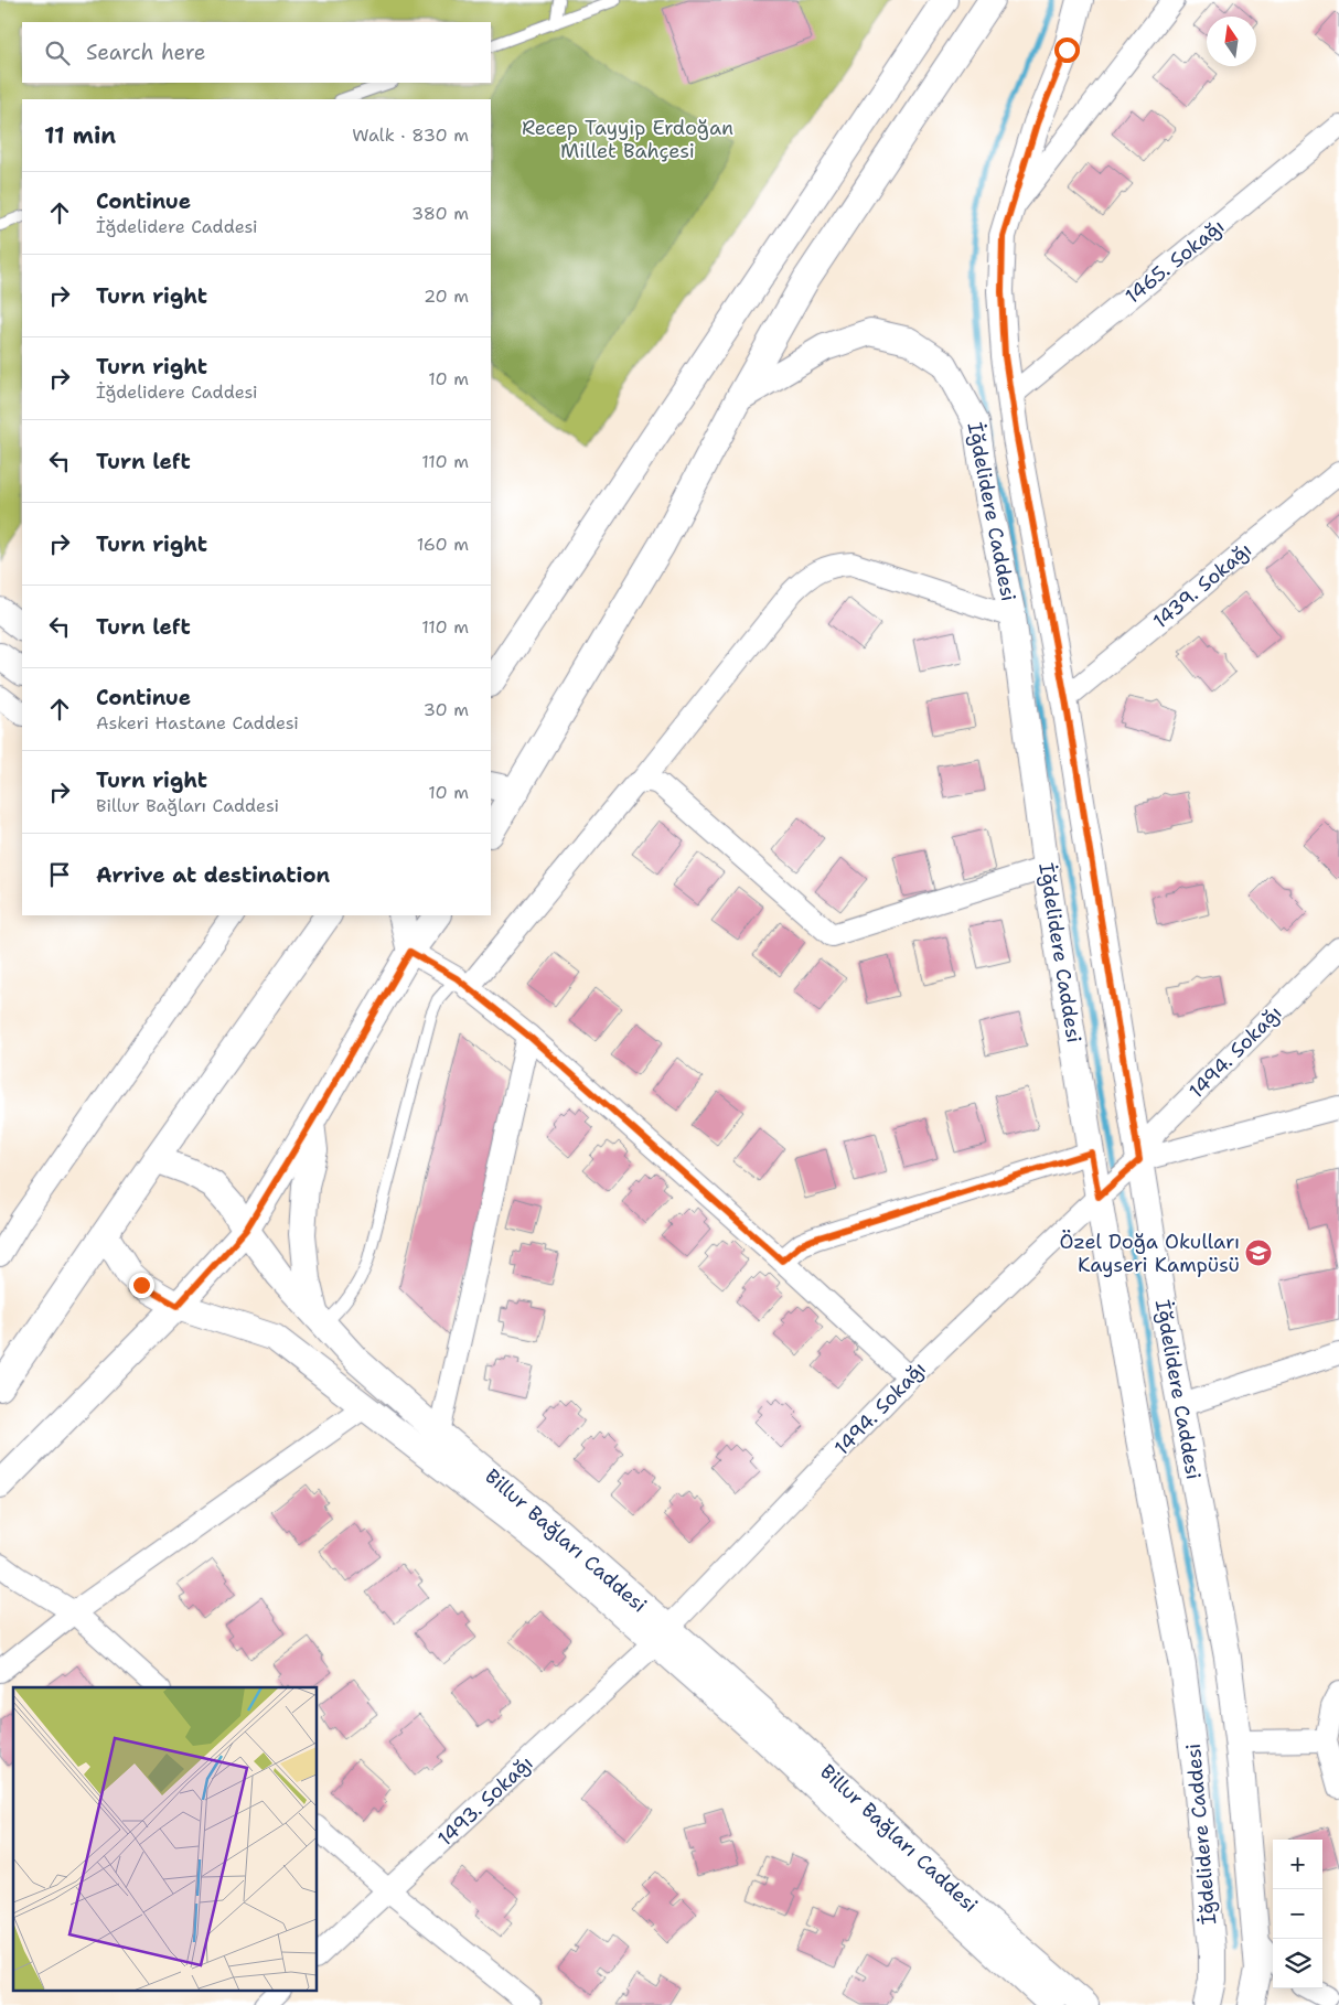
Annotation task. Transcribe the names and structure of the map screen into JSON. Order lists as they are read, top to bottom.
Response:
{
  "streets": {
    "street": [
      "1465. Sokağı",
      "İğdelidere Caddesi",
      "1439. Sokağı",
      "1494. Sokağı",
      "Billur Bağları Caddesi",
      "1493. Sokağı"
    ]
  },
  "crossings": [
    ["1465. Sokağı", "İğdelidere Caddesi"],
    ["İğdelidere Caddesi", "1439. Sokağı"],
    ["İğdelidere Caddesi", "1494. Sokağı"],
    ["1494. Sokağı", "Billur Bağları Caddesi"],
    ["1494. Sokağı", "1493. Sokağı"],
    ["Billur Bağları Caddesi", "1493. Sokağı"]
  ],
  "parks": ["Recep Tayyip Erdoğan Millet Bahçesi"],
  "places": {
    "school or university": ["Özel Doğa Okulları Kayseri Kampüsü"]
  },
  "north": "top",
  "page": {
    "search": "Search here",
    "heading": ["11 min", "Walk · 830 m"],
    "list": [
      ["Continue", "İğdelidere Caddesi", "380 m"],
      ["Turn right", "20 m"],
      ["Turn right", "İğdelidere Caddesi", "10 m"],
      ["Turn left", "110 m"],
      ["Turn right", "160 m"],
      ["Turn left", "110 m"],
      ["Continue", "Askeri Hastane Caddesi", "30 m"],
      ["Turn right", "Billur Bağları Caddesi", "10 m"],
      "Arrive at destination"
    ],
    "map_buttons": ["+", "−"]
  }
}
